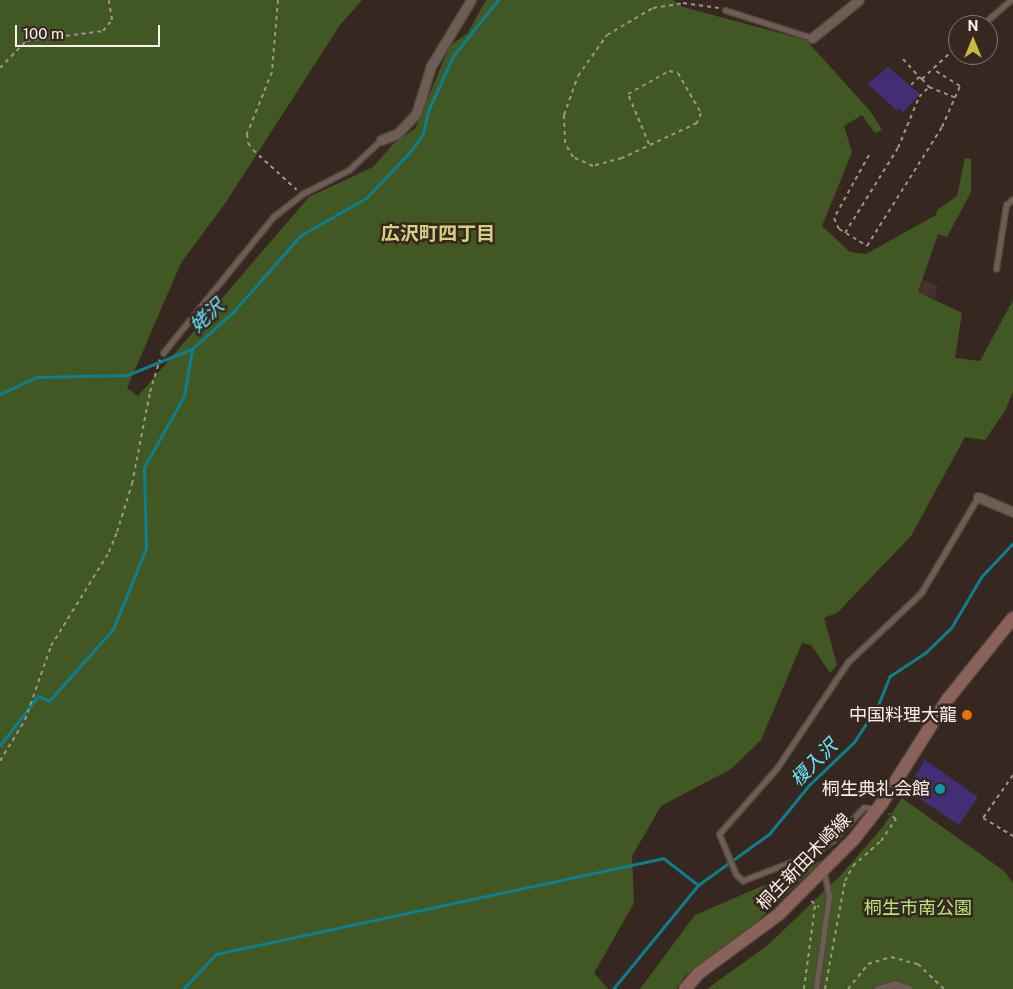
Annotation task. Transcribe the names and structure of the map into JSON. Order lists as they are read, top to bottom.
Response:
{
  "streets": {
    "main road": ["桐生新田木崎線"]
  },
  "districts": ["広沢町四丁目"],
  "water": ["姥沢", "榎入沢"],
  "parks": ["桐生市南公園"],
  "places": ["中国料理大龍", "桐生典礼会館"],
  "scale_bar": "100 m",
  "north": "top"
}
